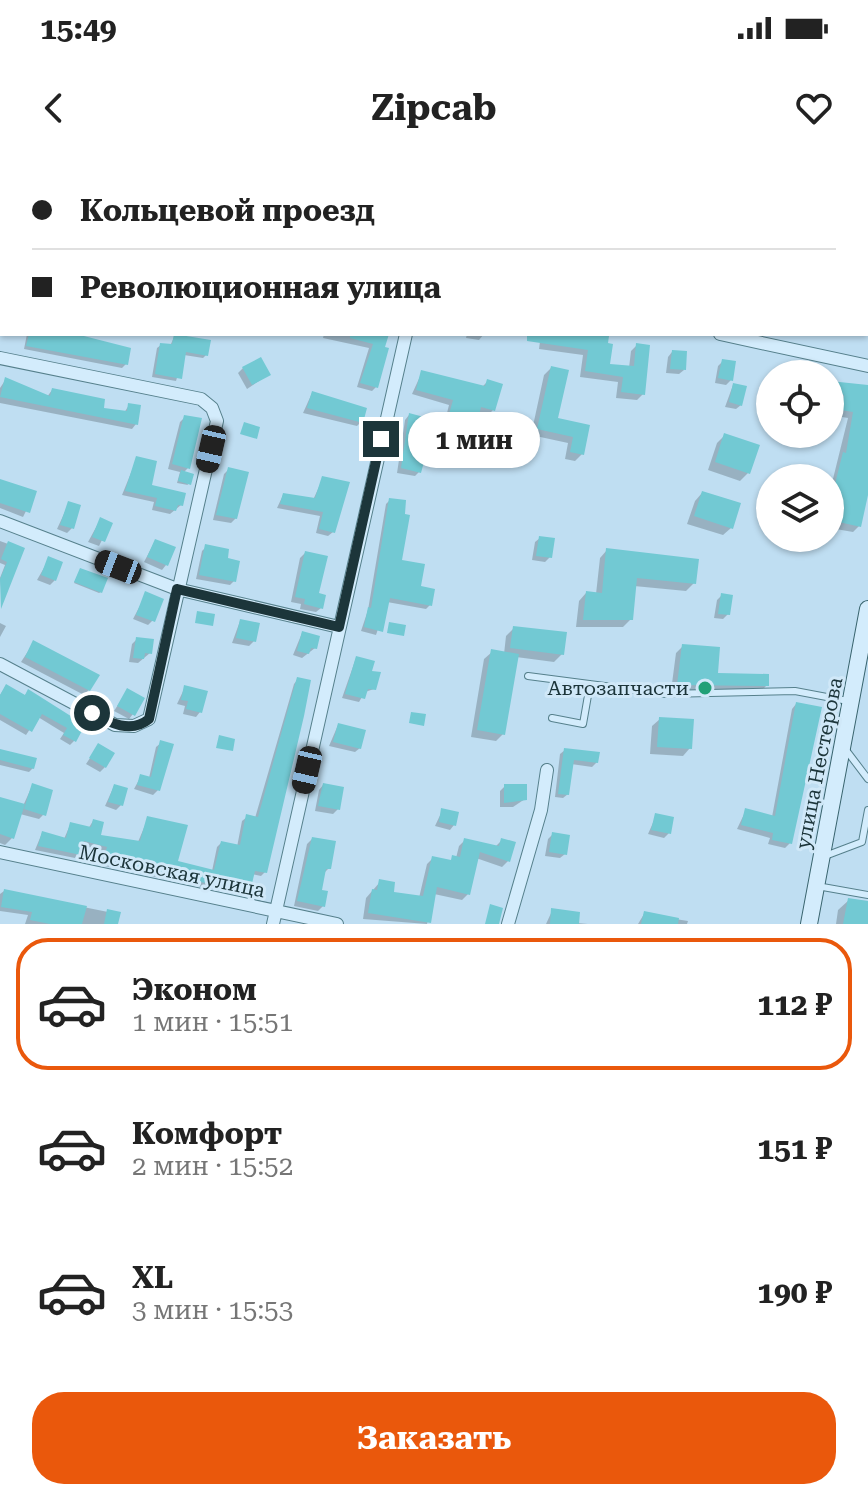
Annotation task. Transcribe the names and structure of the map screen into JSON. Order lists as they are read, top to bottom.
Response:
{
  "streets": {
    "main road": ["улица Нестерова"],
    "street": ["Московская улица"]
  },
  "places": ["Автозапчасти"],
  "page": {
    "status": "15:49",
    "header": "Zipcab",
    "banner": ["Кольцевой проезд", "Революционная улица"],
    "bubble": "1 мин",
    "list": [
      {
        "name": "Эконом",
        "note": "1 мин · 15:51",
        "value": "112 ₽"
      },
      {
        "name": "Комфорт",
        "note": "2 мин · 15:52",
        "value": "151 ₽"
      },
      {
        "name": "XL",
        "note": "3 мин · 15:53",
        "value": "190 ₽"
      }
    ],
    "buttons": "Заказать"
  }
}
